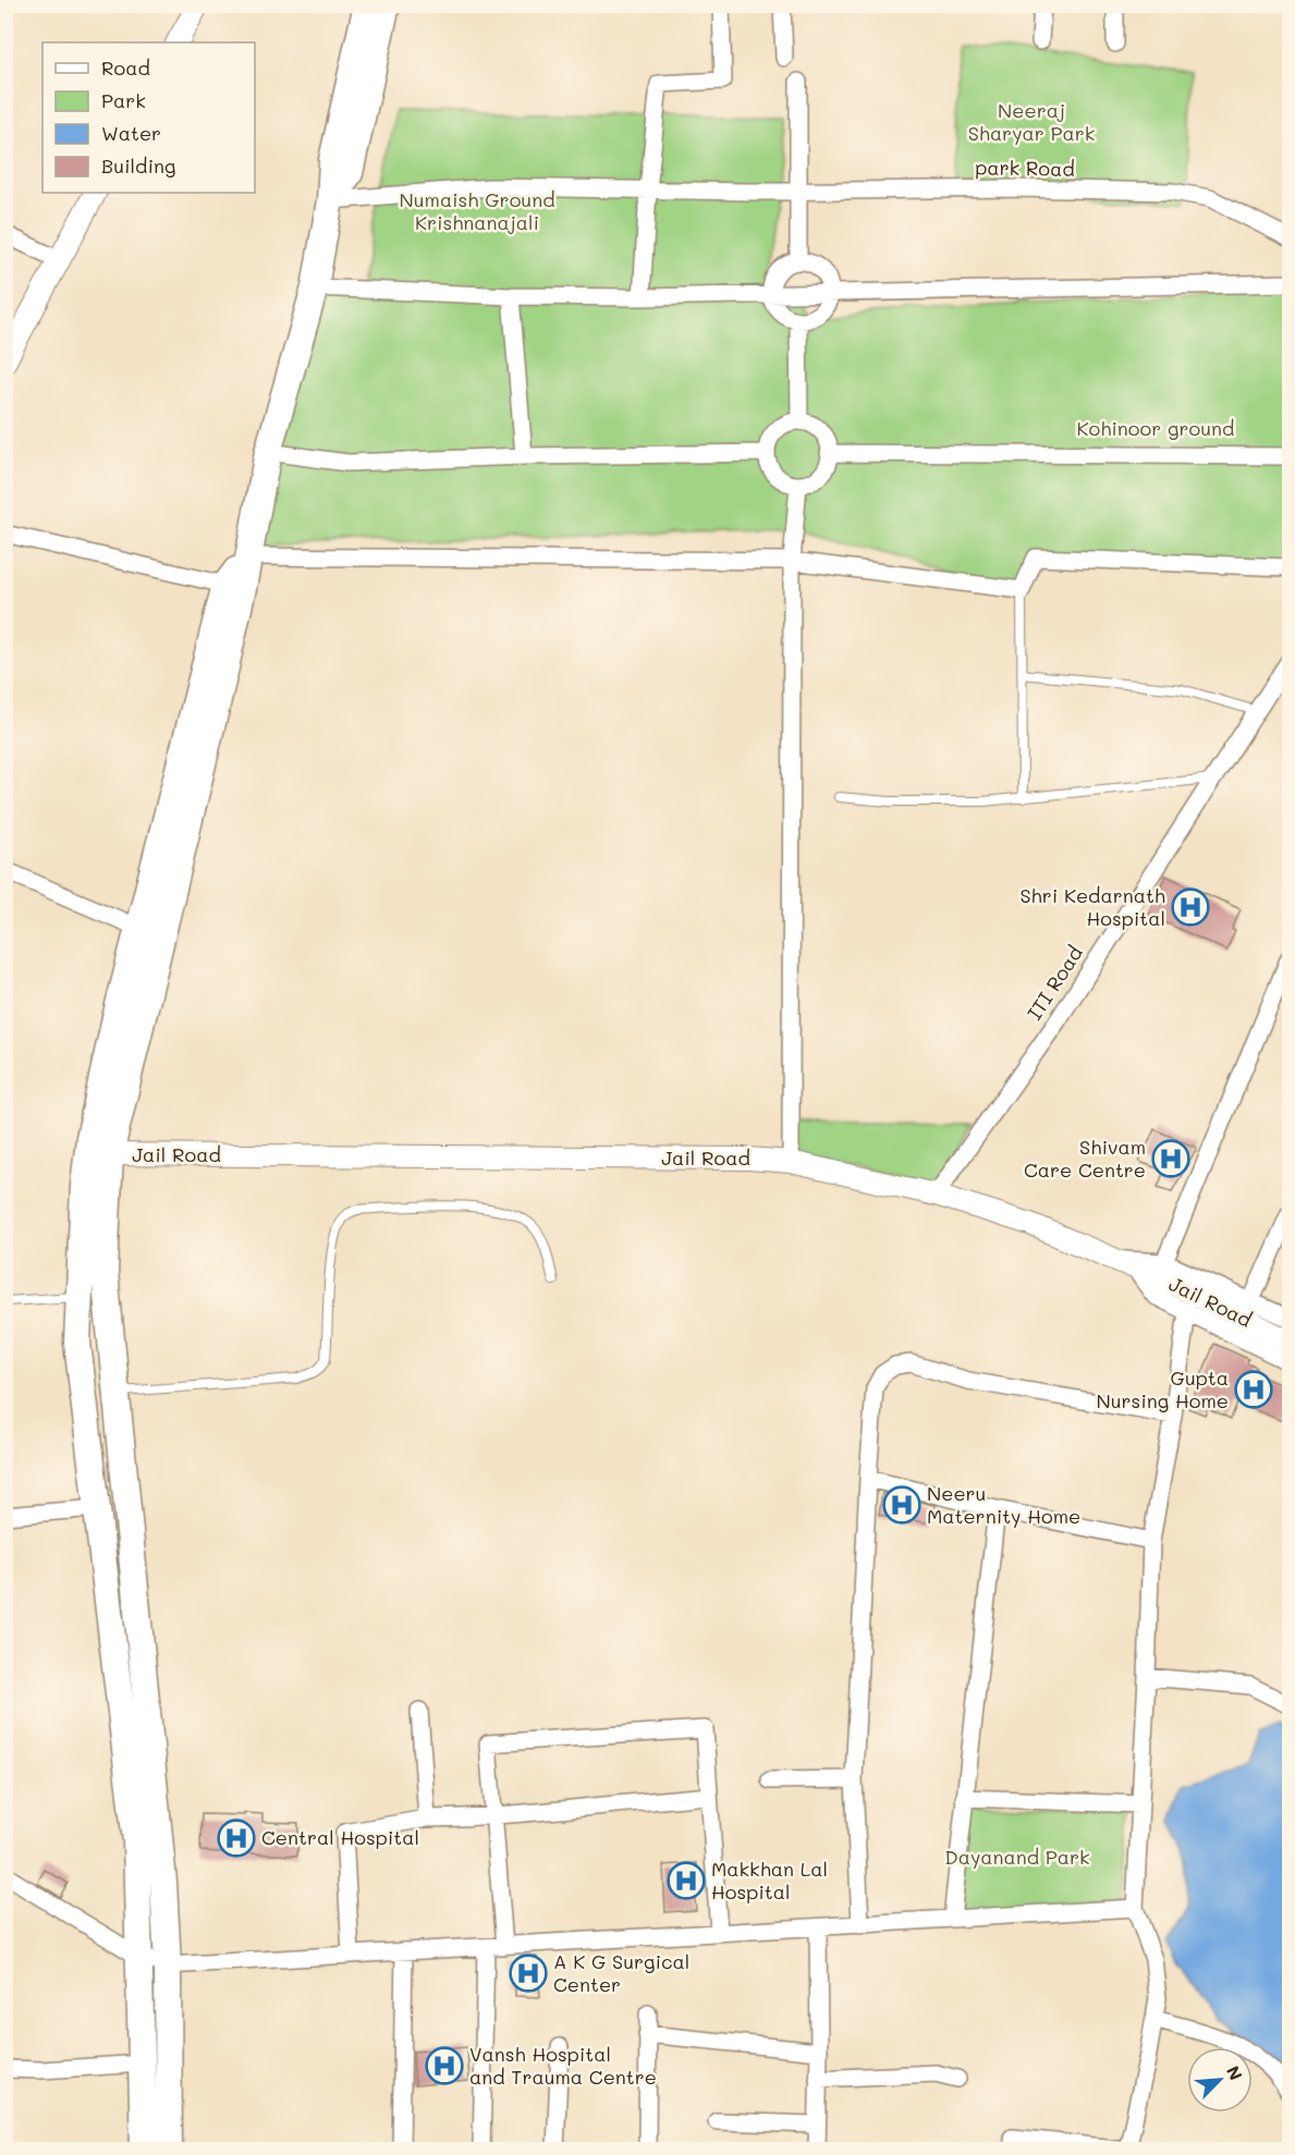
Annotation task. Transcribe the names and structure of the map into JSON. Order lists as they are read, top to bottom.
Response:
{
  "streets": {
    "street": ["park Road", "ITI Road", "Jail Road"]
  },
  "crossings": [
    ["ITI Road", "Jail Road"]
  ],
  "parks": [
    "Neeraj Sharyar Park",
    "Numaish Ground Krishnanajali",
    "Kohinoor ground",
    "Dayanand Park"
  ],
  "places": {
    "hospital": [
      "Shri Kedarnath Hospital",
      "Shivam Care Centre",
      "Gupta Nursing Home",
      "Neeru Maternity Home",
      "Central Hospital",
      "Makkhan Lal Hospital",
      "A K G Surgical Center",
      "Vansh Hospital and Trauma Centre"
    ]
  },
  "legend": [
    "Road",
    "Park",
    "Water",
    "Building"
  ],
  "north": "top right"
}
